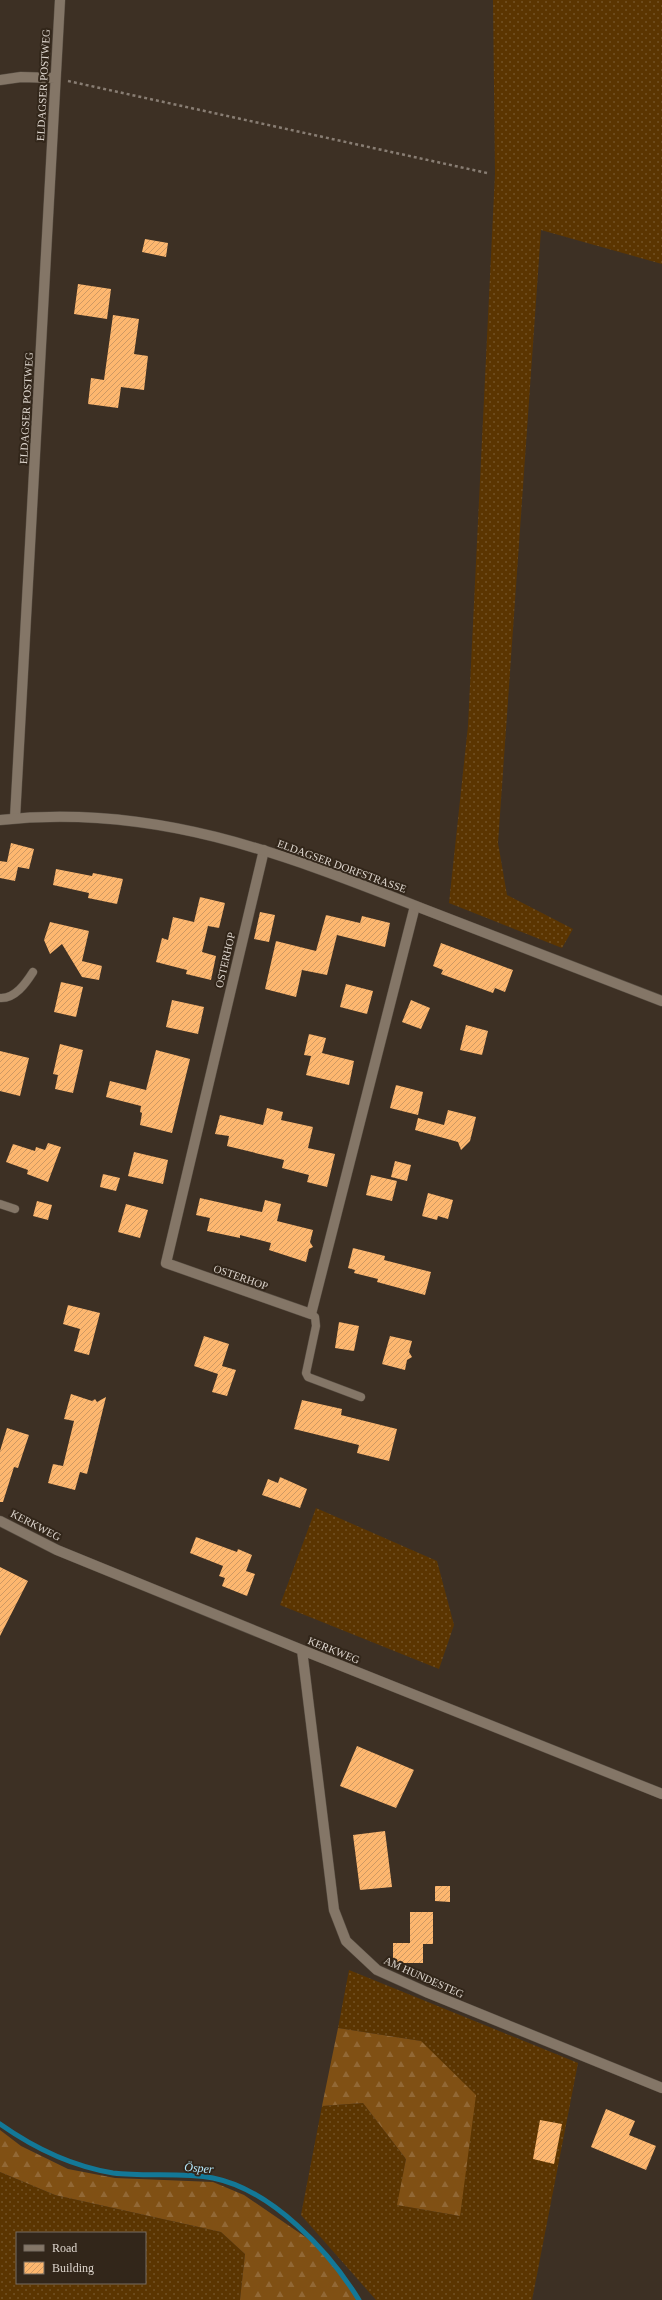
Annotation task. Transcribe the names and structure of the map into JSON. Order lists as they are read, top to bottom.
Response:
{
  "streets": {
    "street": [
      "ELDAGSER POSTWEG",
      "ELDAGSER DORFSTRASSE",
      "OSTERHOP",
      "KERKWEG",
      "AM HUNDESTEG"
    ]
  },
  "crossings": [
    ["ELDAGSER POSTWEG", "ELDAGSER DORFSTRASSE"],
    ["ELDAGSER DORFSTRASSE", "OSTERHOP"],
    ["KERKWEG", "AM HUNDESTEG"]
  ],
  "water": ["Ösper"],
  "legend": ["Road", "Building"]
}
